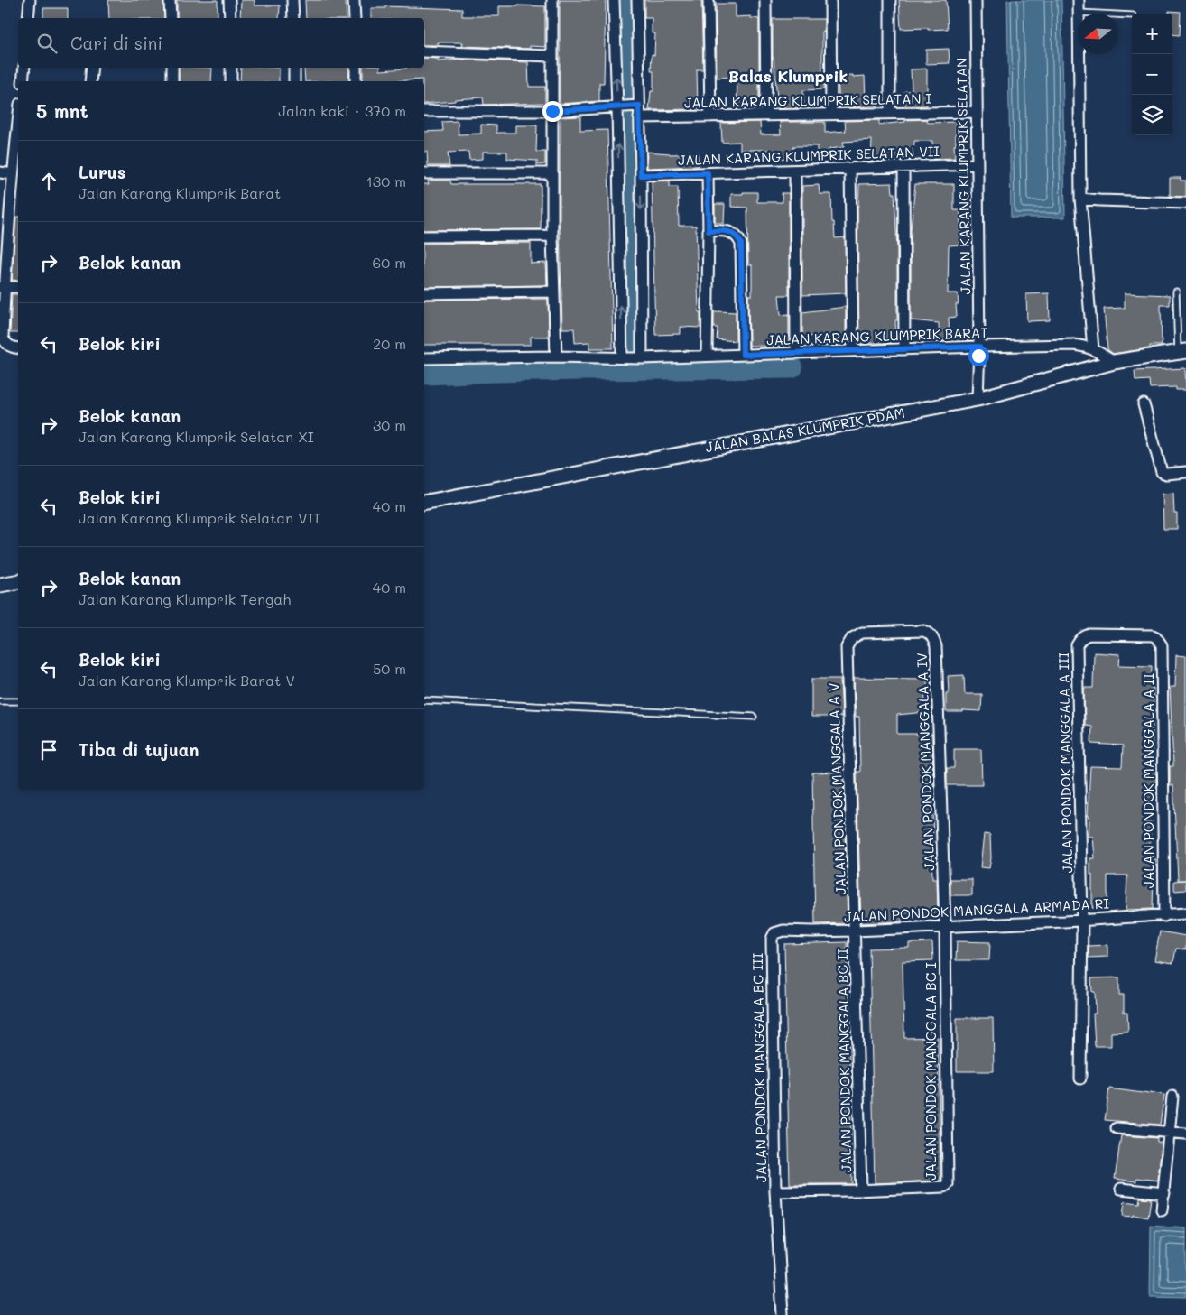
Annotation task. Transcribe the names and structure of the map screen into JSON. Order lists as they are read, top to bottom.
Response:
{
  "streets": {
    "street": [
      "JALAN KARANG KLUMPRIK SELATAN I",
      "JALAN KARANG KLUMPRIK SELATAN VII",
      "JALAN KARANG KLUMPRIK SELATAN",
      "JALAN KARANG KLUMPRIK BARAT",
      "JALAN BALAS KLUMPRIK PDAM",
      "JALAN PONDOK MANGGALA A IV",
      "JALAN PONDOK MANGGALA A III",
      "JALAN PONDOK MANGGALA A II",
      "JALAN PONDOK MANGGALA A V",
      "JALAN PONDOK MANGGALA ARMADA RI",
      "JALAN PONDOK MANGGALA BC II",
      "JALAN PONDOK MANGGALA BC III",
      "JALAN PONDOK MANGGALA BC I"
    ]
  },
  "crossings": [
    ["JALAN KARANG KLUMPRIK SELATAN I", "JALAN KARANG KLUMPRIK SELATAN"],
    ["JALAN KARANG KLUMPRIK SELATAN VII", "JALAN KARANG KLUMPRIK SELATAN"],
    ["JALAN KARANG KLUMPRIK SELATAN", "JALAN KARANG KLUMPRIK BARAT"],
    ["JALAN KARANG KLUMPRIK SELATAN", "JALAN BALAS KLUMPRIK PDAM"],
    ["JALAN KARANG KLUMPRIK BARAT", "JALAN BALAS KLUMPRIK PDAM"],
    ["JALAN PONDOK MANGGALA A IV", "JALAN PONDOK MANGGALA A V"],
    ["JALAN PONDOK MANGGALA A IV", "JALAN PONDOK MANGGALA ARMADA RI"],
    ["JALAN PONDOK MANGGALA A IV", "JALAN PONDOK MANGGALA BC I"],
    ["JALAN PONDOK MANGGALA A III", "JALAN PONDOK MANGGALA A II"],
    ["JALAN PONDOK MANGGALA A III", "JALAN PONDOK MANGGALA ARMADA RI"],
    ["JALAN PONDOK MANGGALA A II", "JALAN PONDOK MANGGALA ARMADA RI"],
    ["JALAN PONDOK MANGGALA A V", "JALAN PONDOK MANGGALA ARMADA RI"],
    ["JALAN PONDOK MANGGALA A V", "JALAN PONDOK MANGGALA BC II"],
    ["JALAN PONDOK MANGGALA ARMADA RI", "JALAN PONDOK MANGGALA BC II"],
    ["JALAN PONDOK MANGGALA ARMADA RI", "JALAN PONDOK MANGGALA BC III"],
    ["JALAN PONDOK MANGGALA ARMADA RI", "JALAN PONDOK MANGGALA BC I"],
    ["JALAN PONDOK MANGGALA BC II", "JALAN PONDOK MANGGALA BC III"],
    ["JALAN PONDOK MANGGALA BC II", "JALAN PONDOK MANGGALA BC I"],
    ["JALAN PONDOK MANGGALA BC III", "JALAN PONDOK MANGGALA BC I"]
  ],
  "districts": ["Balas Klumprik"],
  "north": "left",
  "page": {
    "map_buttons": ["+", "−"],
    "search": "Cari di sini",
    "heading": ["5 mnt", "Jalan kaki · 370 m"],
    "list": [
      ["Lurus", "Jalan Karang Klumprik Barat", "130 m"],
      ["Belok kanan", "60 m"],
      ["Belok kiri", "20 m"],
      ["Belok kanan", "Jalan Karang Klumprik Selatan XI", "30 m"],
      ["Belok kiri", "Jalan Karang Klumprik Selatan VII", "40 m"],
      ["Belok kanan", "Jalan Karang Klumprik Tengah", "40 m"],
      ["Belok kiri", "Jalan Karang Klumprik Barat V", "50 m"],
      "Tiba di tujuan"
    ]
  }
}
